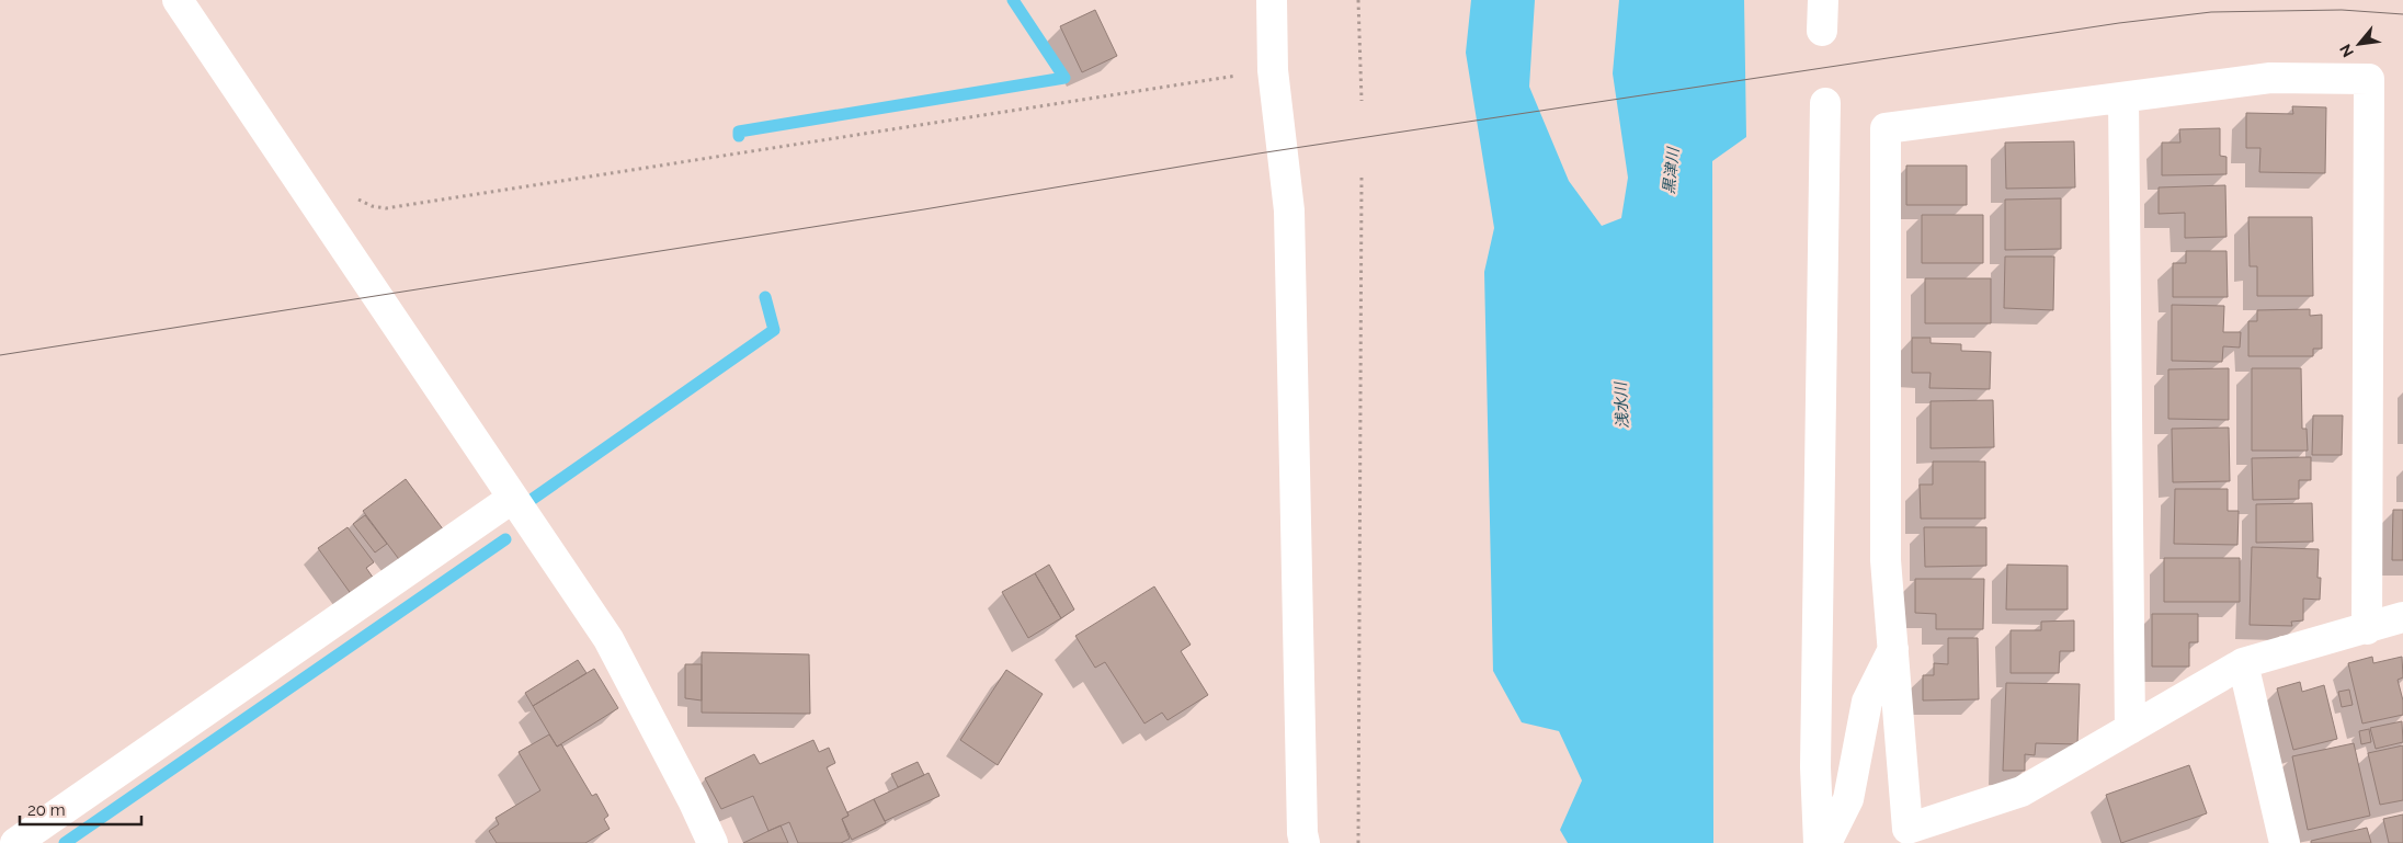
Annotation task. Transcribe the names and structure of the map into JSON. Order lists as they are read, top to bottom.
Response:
{
  "water": ["黒津川", "浅水川"],
  "scale_bar": "20 m",
  "north": "bottom left"
}
